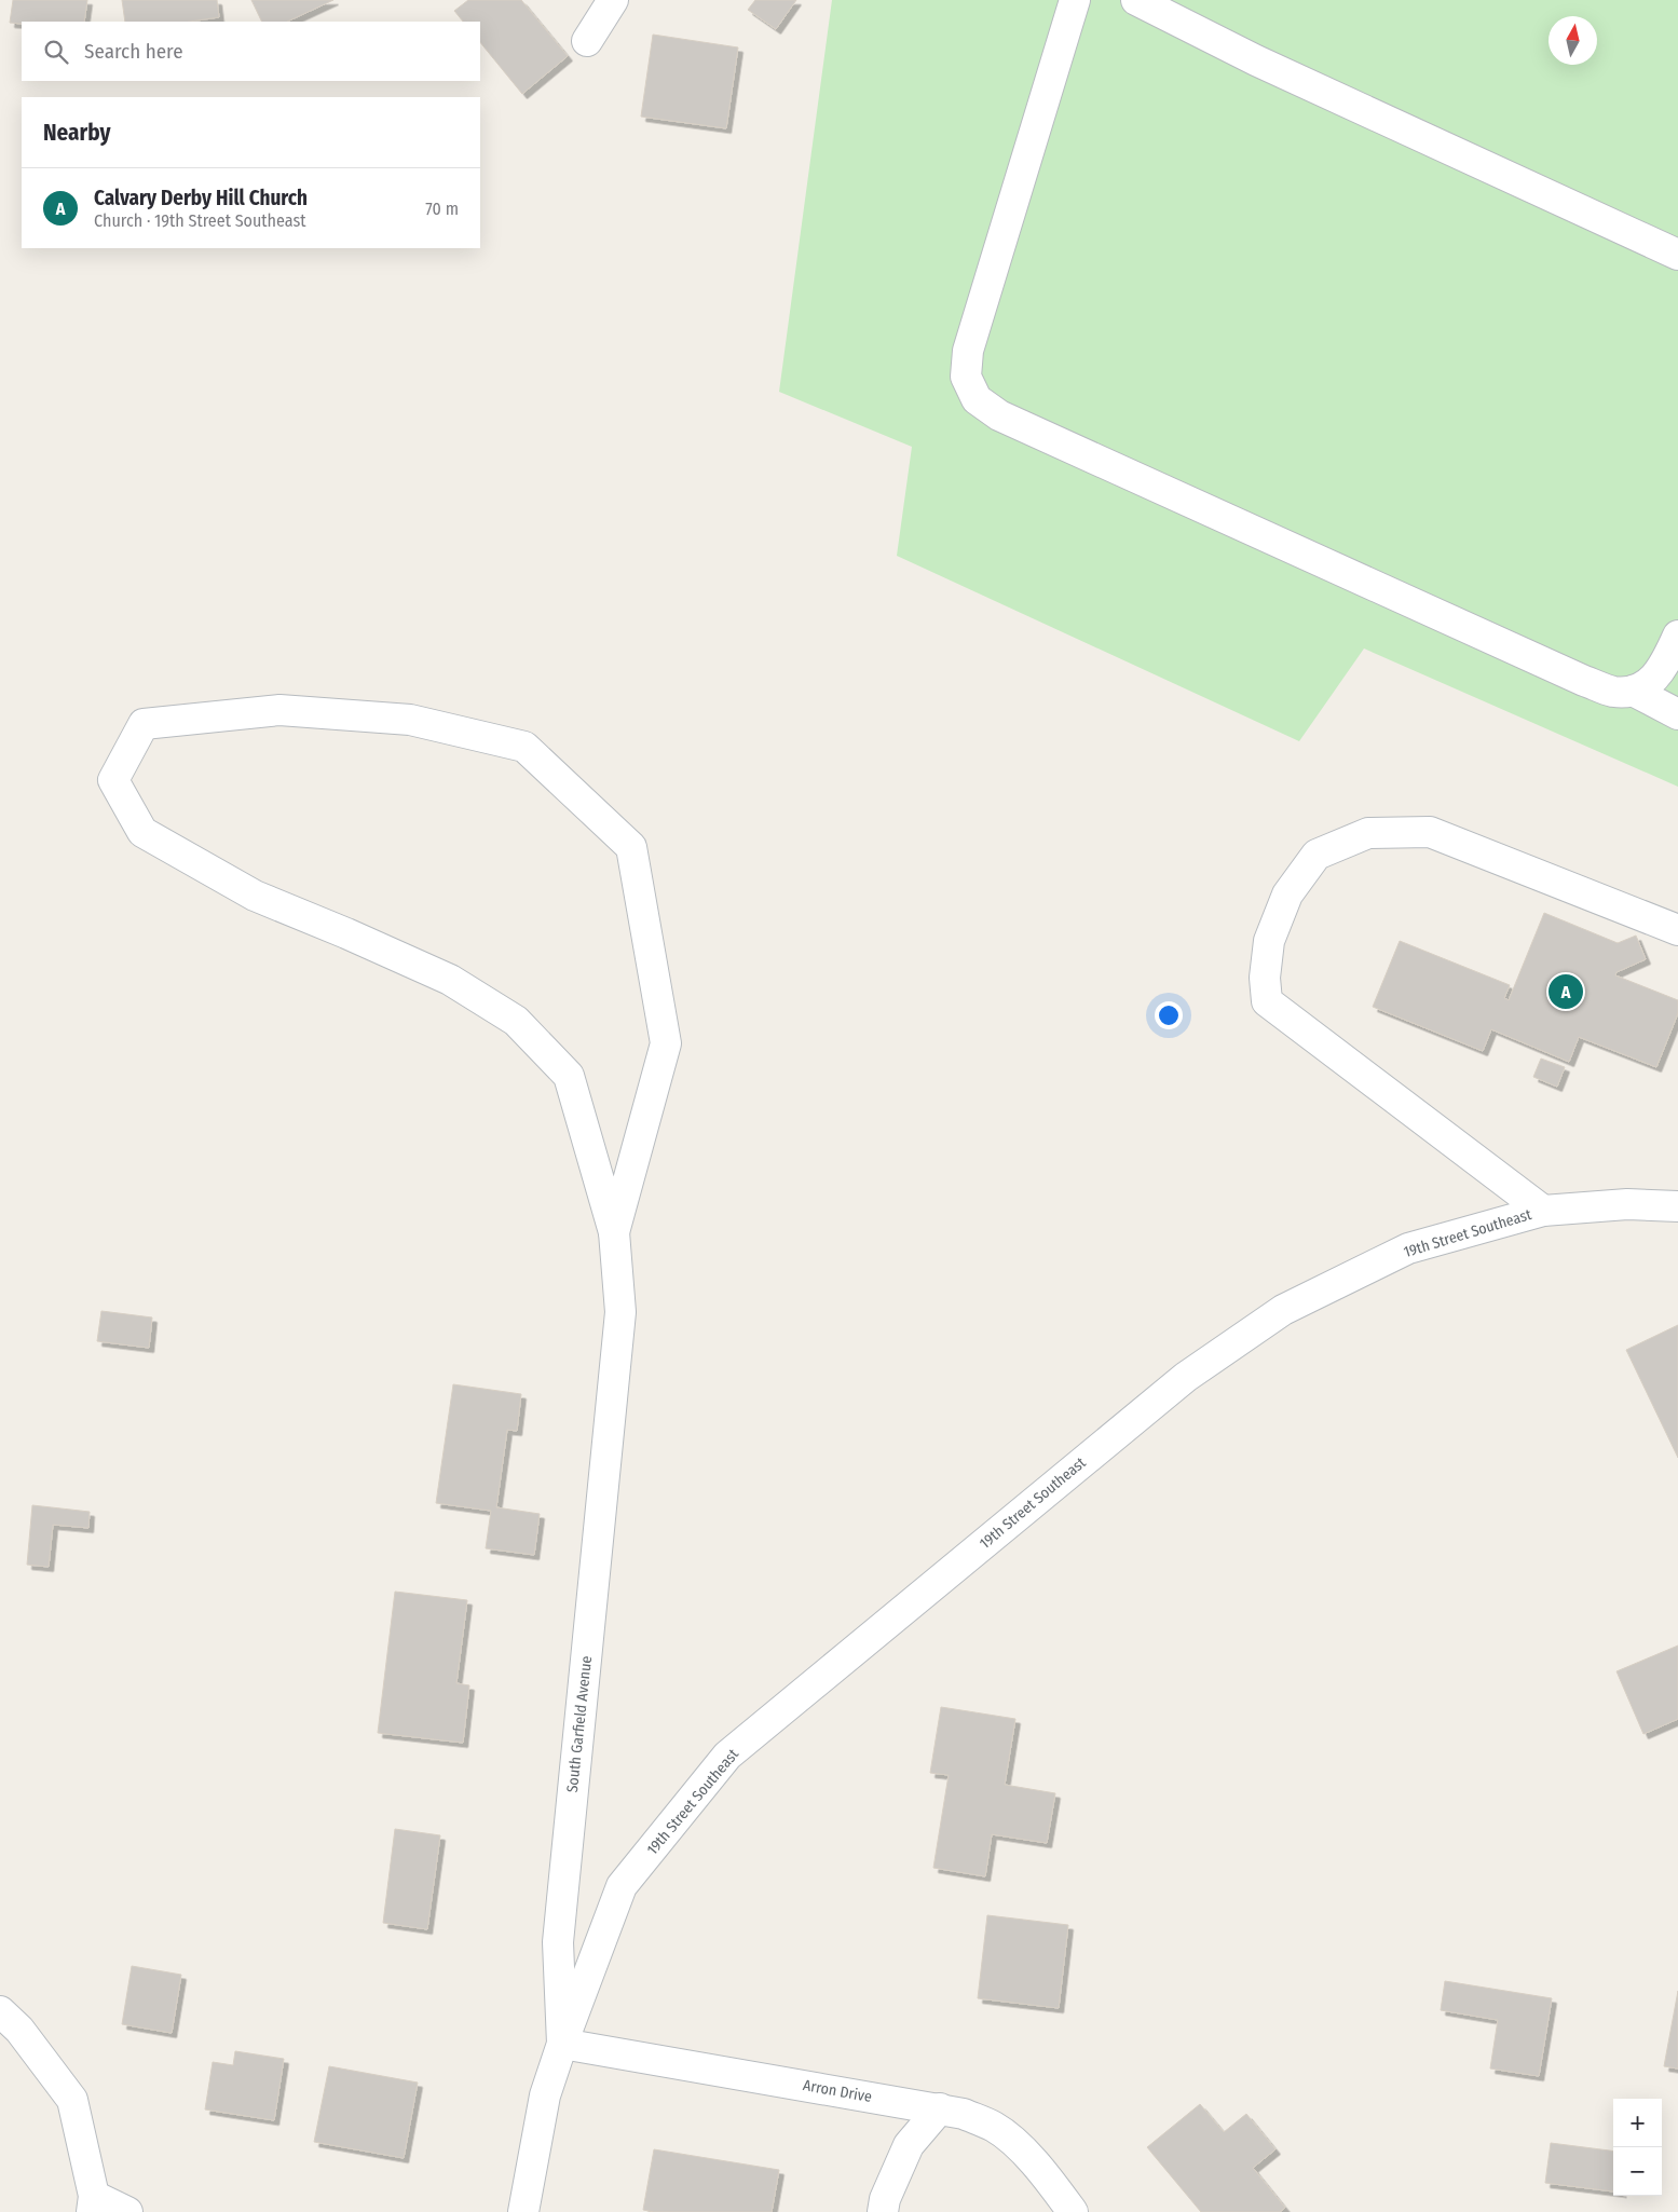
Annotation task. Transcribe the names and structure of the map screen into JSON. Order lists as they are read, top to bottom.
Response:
{
  "streets": {
    "street": ["19th Street Southeast", "South Garfield Avenue", "Arron Drive"]
  },
  "crossings": [
    ["19th Street Southeast", "South Garfield Avenue"],
    ["19th Street Southeast", "Arron Drive"],
    ["South Garfield Avenue", "Arron Drive"]
  ],
  "north": "top",
  "page": {
    "search": "Search here",
    "heading": "Nearby",
    "list": [
      {
        "mark": "A",
        "name": "Calvary Derby Hill Church",
        "note": "Church · 19th Street Southeast",
        "value": "70 m"
      }
    ],
    "pins": "A",
    "map_buttons": ["+", "−"]
  }
}
